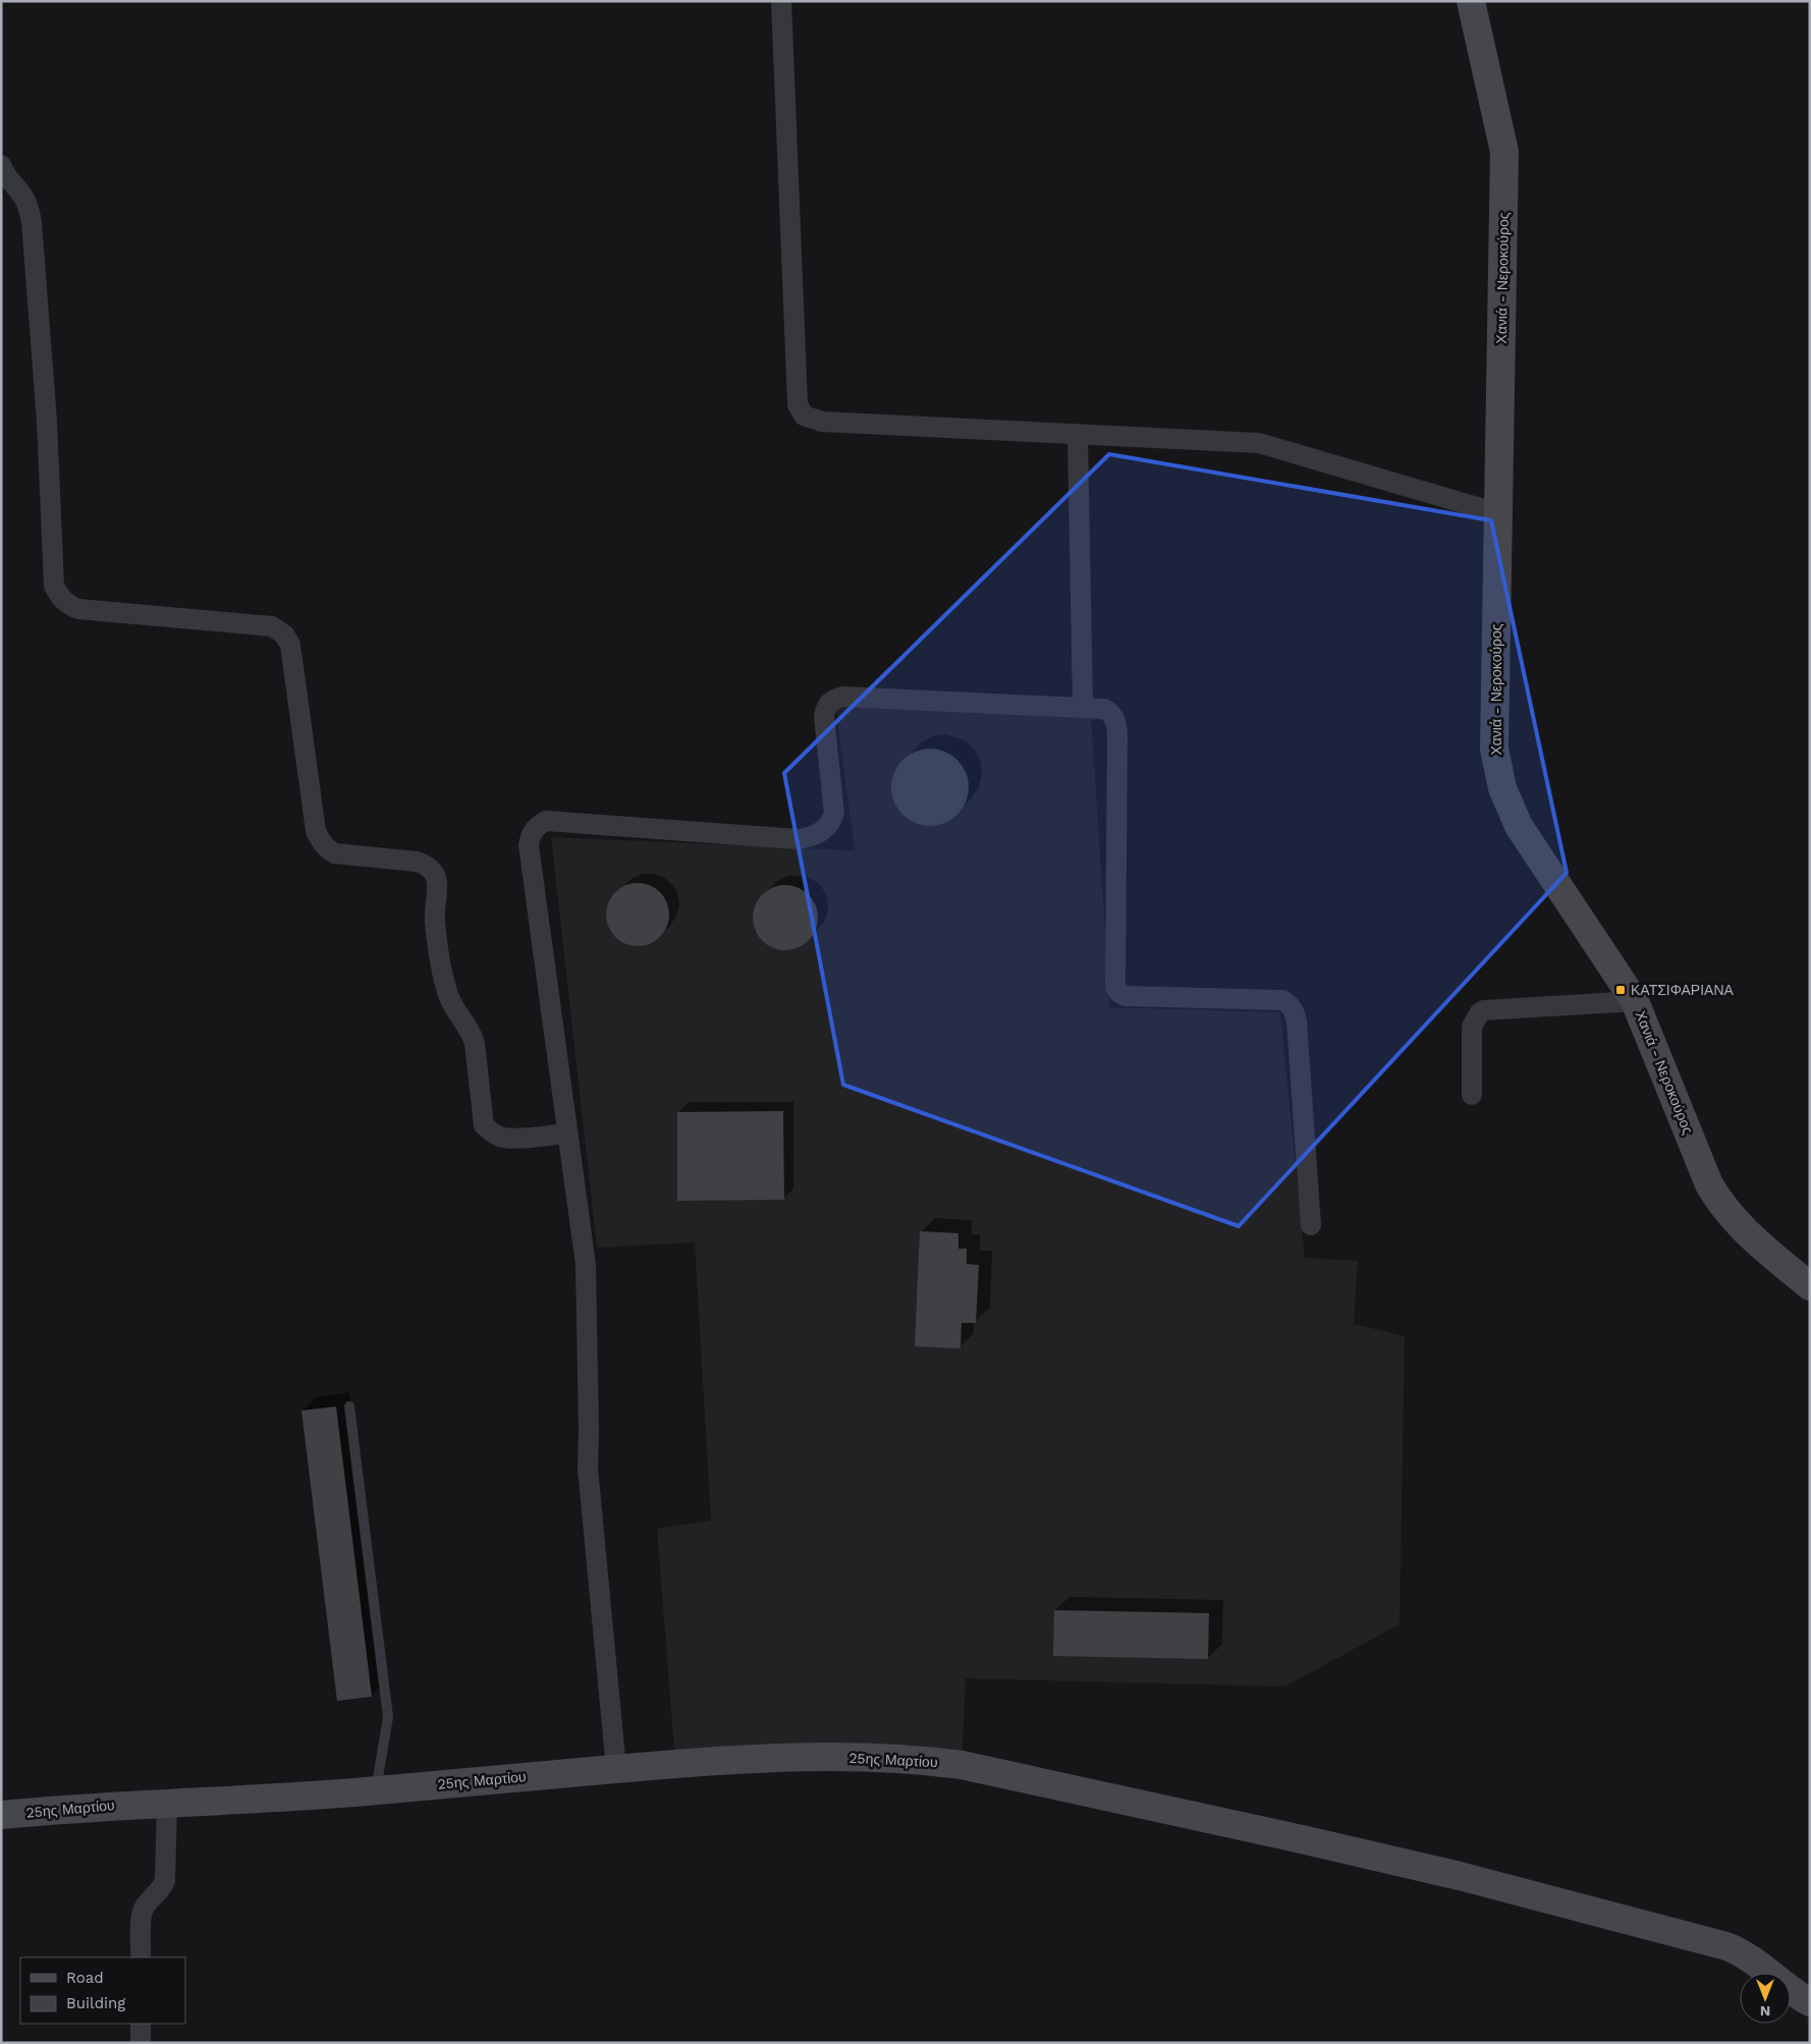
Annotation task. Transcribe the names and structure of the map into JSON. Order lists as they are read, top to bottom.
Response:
{
  "streets": {
    "main road": ["Χανιά - Νεροκούρος", "25ης Μαρτίου"]
  },
  "places": {
    "transit": ["ΚΑΤΣΙΦΑΡΙΑΝΑ"]
  },
  "legend": ["Road", "Building"],
  "north": "bottom"
}
